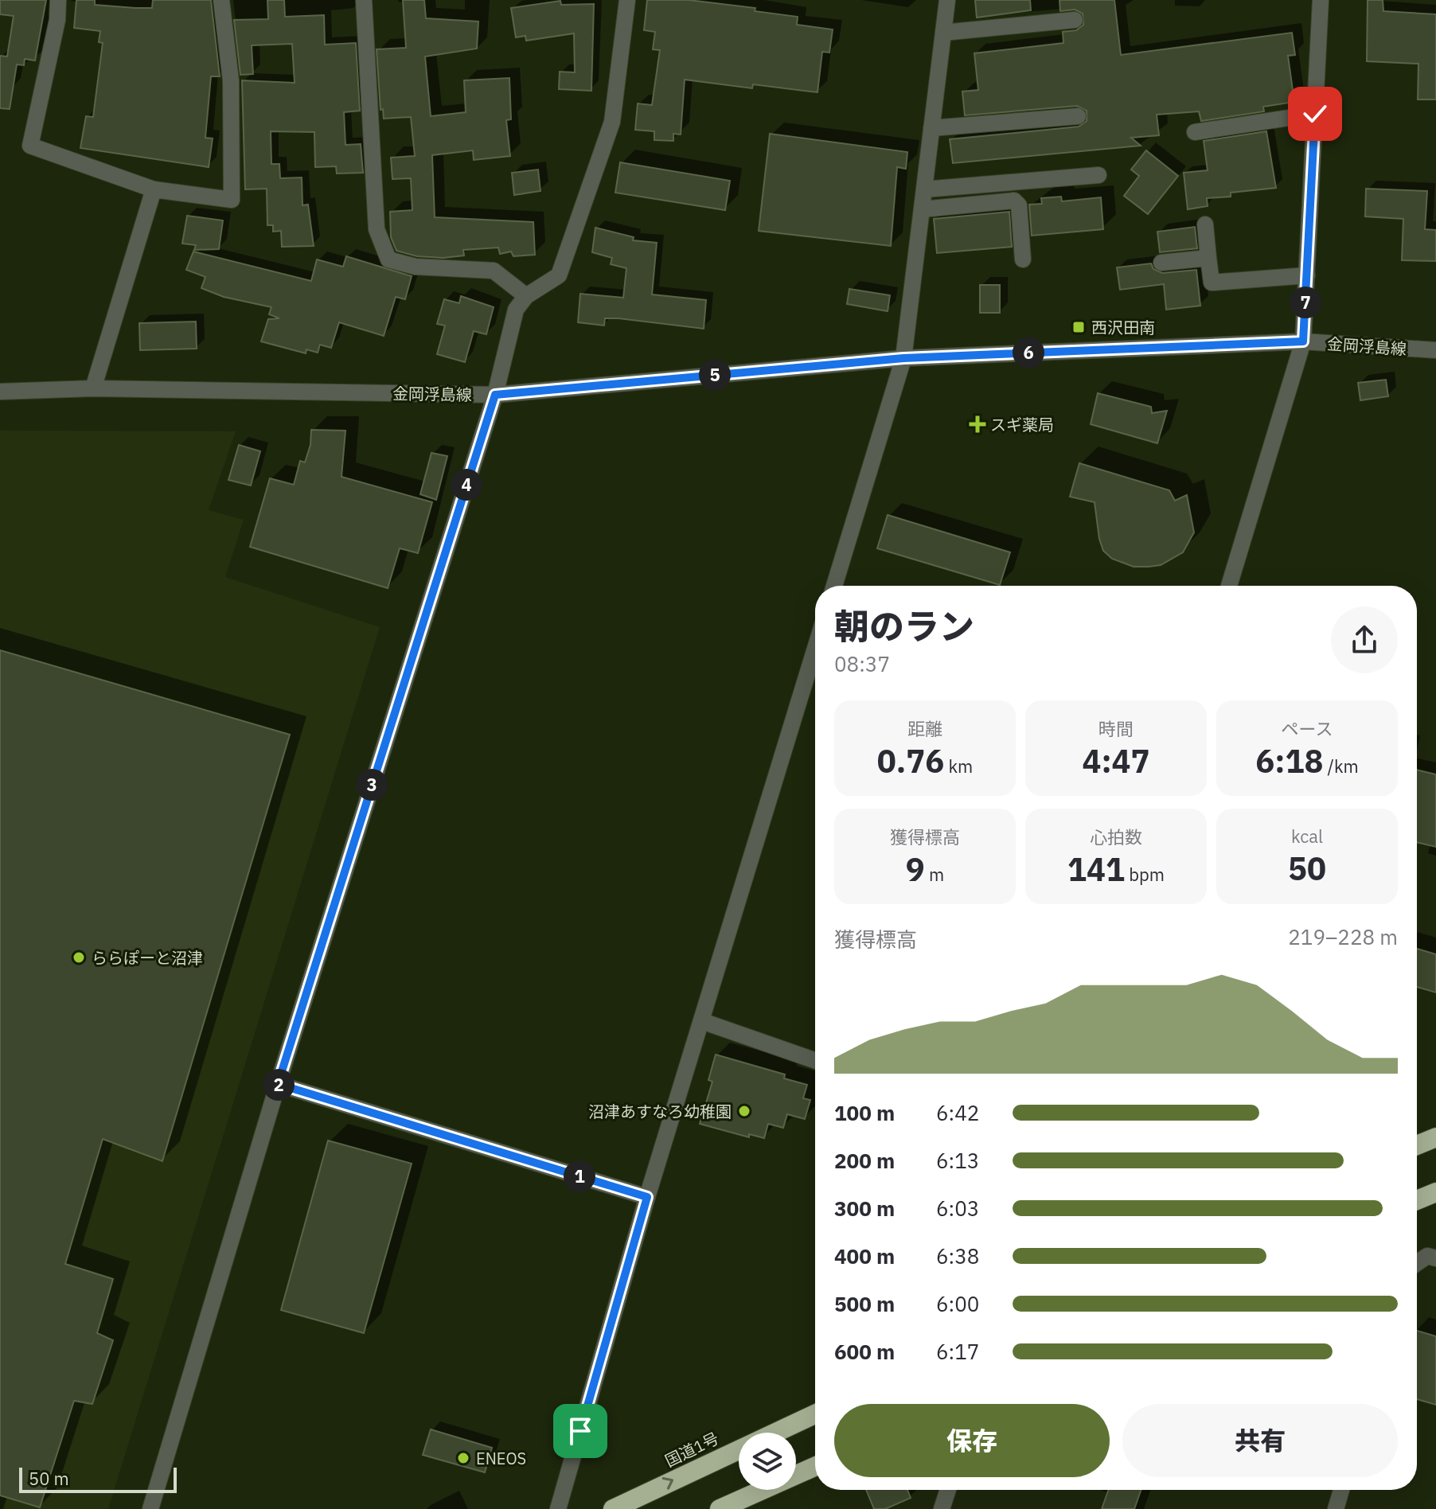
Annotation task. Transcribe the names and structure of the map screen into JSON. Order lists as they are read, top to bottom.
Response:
{
  "streets": {
    "highway": ["国道1号"],
    "street": ["金岡浮島線"]
  },
  "places": {
    "transit": ["西沢田南"],
    "health": ["スギ薬局"],
    "other": ["ららぽーと沼津", "沼津あすなろ幼稚園", "ENEOS"]
  },
  "scale_bar": "50 m",
  "page": {
    "pins": [
      "7",
      "6",
      "5",
      "4",
      "3",
      "2",
      "1"
    ],
    "heading": ["朝のラン", "08:37"],
    "stats": [
      ["距離", "0.76 km"],
      ["時間", "4:47"],
      ["ペース", "6:18 /km"],
      ["獲得標高", "9 m"],
      ["心拍数", "141 bpm"],
      ["kcal", "50"]
    ],
    "chart": ["獲得標高", "219–228 m"],
    "list": [
      {
        "name": "100 m",
        "note": "6:42"
      },
      {
        "name": "200 m",
        "note": "6:13"
      },
      {
        "name": "300 m",
        "note": "6:03"
      },
      {
        "name": "400 m",
        "note": "6:38"
      },
      {
        "name": "500 m",
        "note": "6:00"
      },
      {
        "name": "600 m",
        "note": "6:17"
      }
    ],
    "buttons": ["保存", "共有"],
    "scale": "50 m"
  }
}
